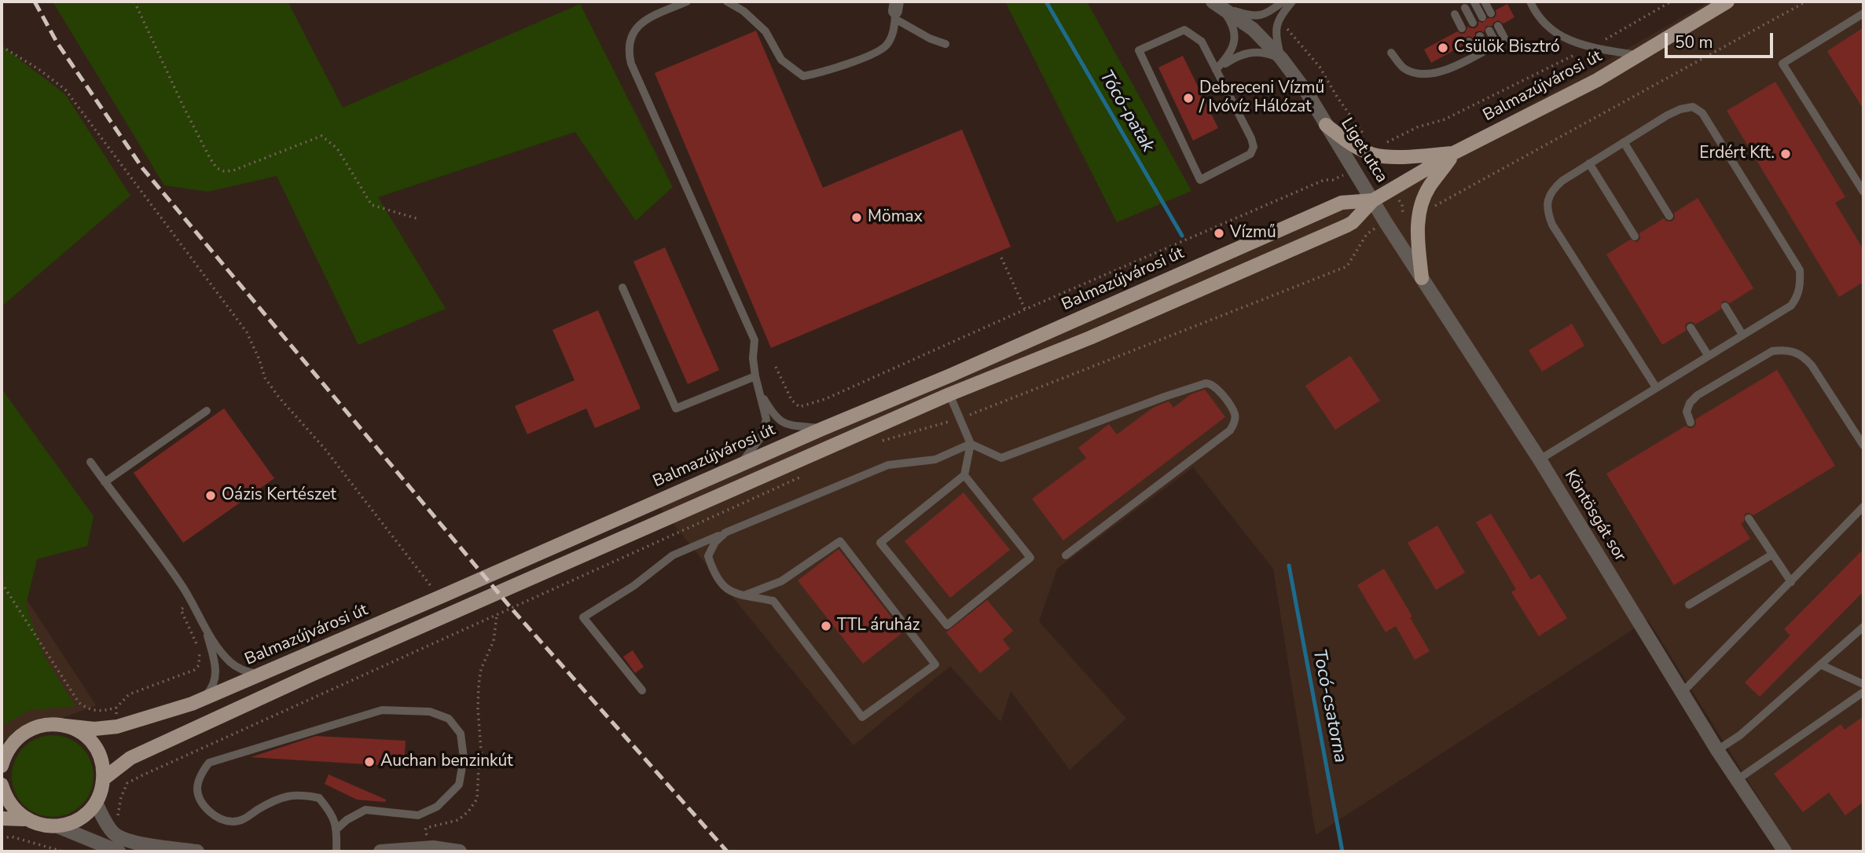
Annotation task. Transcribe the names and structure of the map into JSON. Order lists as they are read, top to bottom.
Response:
{
  "streets": {
    "main road": ["Balmazújvárosi út"],
    "street": ["Liget utca", "Köntösgát sor"]
  },
  "crossings": [
    ["Balmazújvárosi út", "Liget utca"],
    ["Balmazújvárosi út", "Köntösgát sor"],
    ["Liget utca", "Köntösgát sor"]
  ],
  "water": ["Tócó-patak", "Tocó-csatorna"],
  "places": [
    "Csülök Bisztró",
    "Debreceni Vízmű / Ivóvíz Hálózat",
    "Erdért Kft.",
    "Mömax",
    "Vízmű",
    "Oázis Kertészet",
    "TTL áruház",
    "Auchan benzinkút"
  ],
  "scale_bar": "50 m"
}
